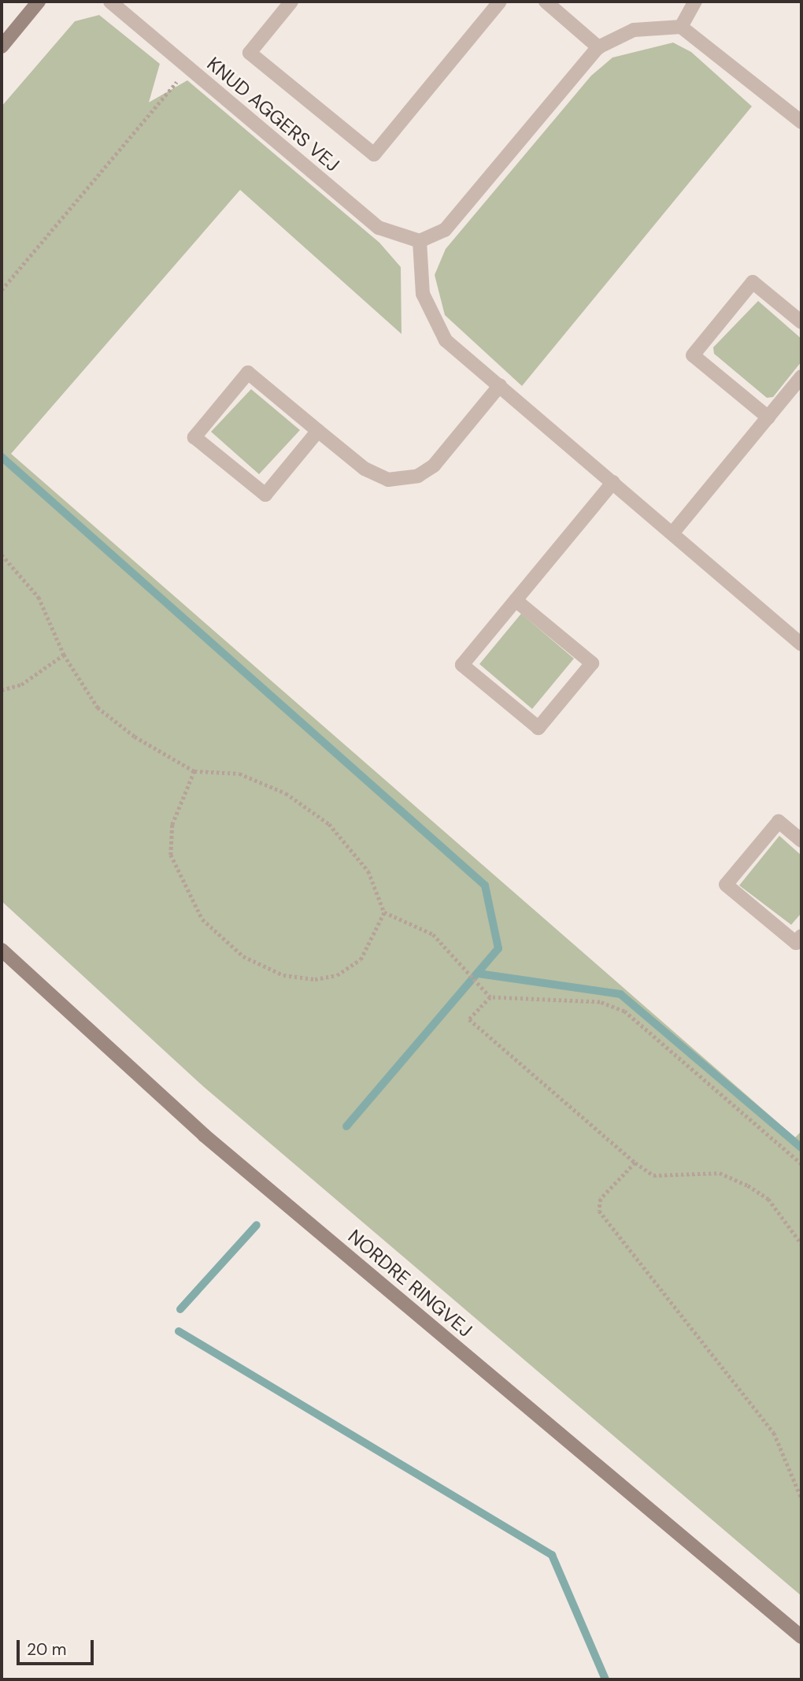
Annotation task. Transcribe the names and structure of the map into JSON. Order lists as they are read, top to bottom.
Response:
{
  "streets": {
    "main road": ["NORDRE RINGVEJ"],
    "street": ["KNUD AGGERS VEJ"]
  },
  "scale_bar": "20 m"
}
